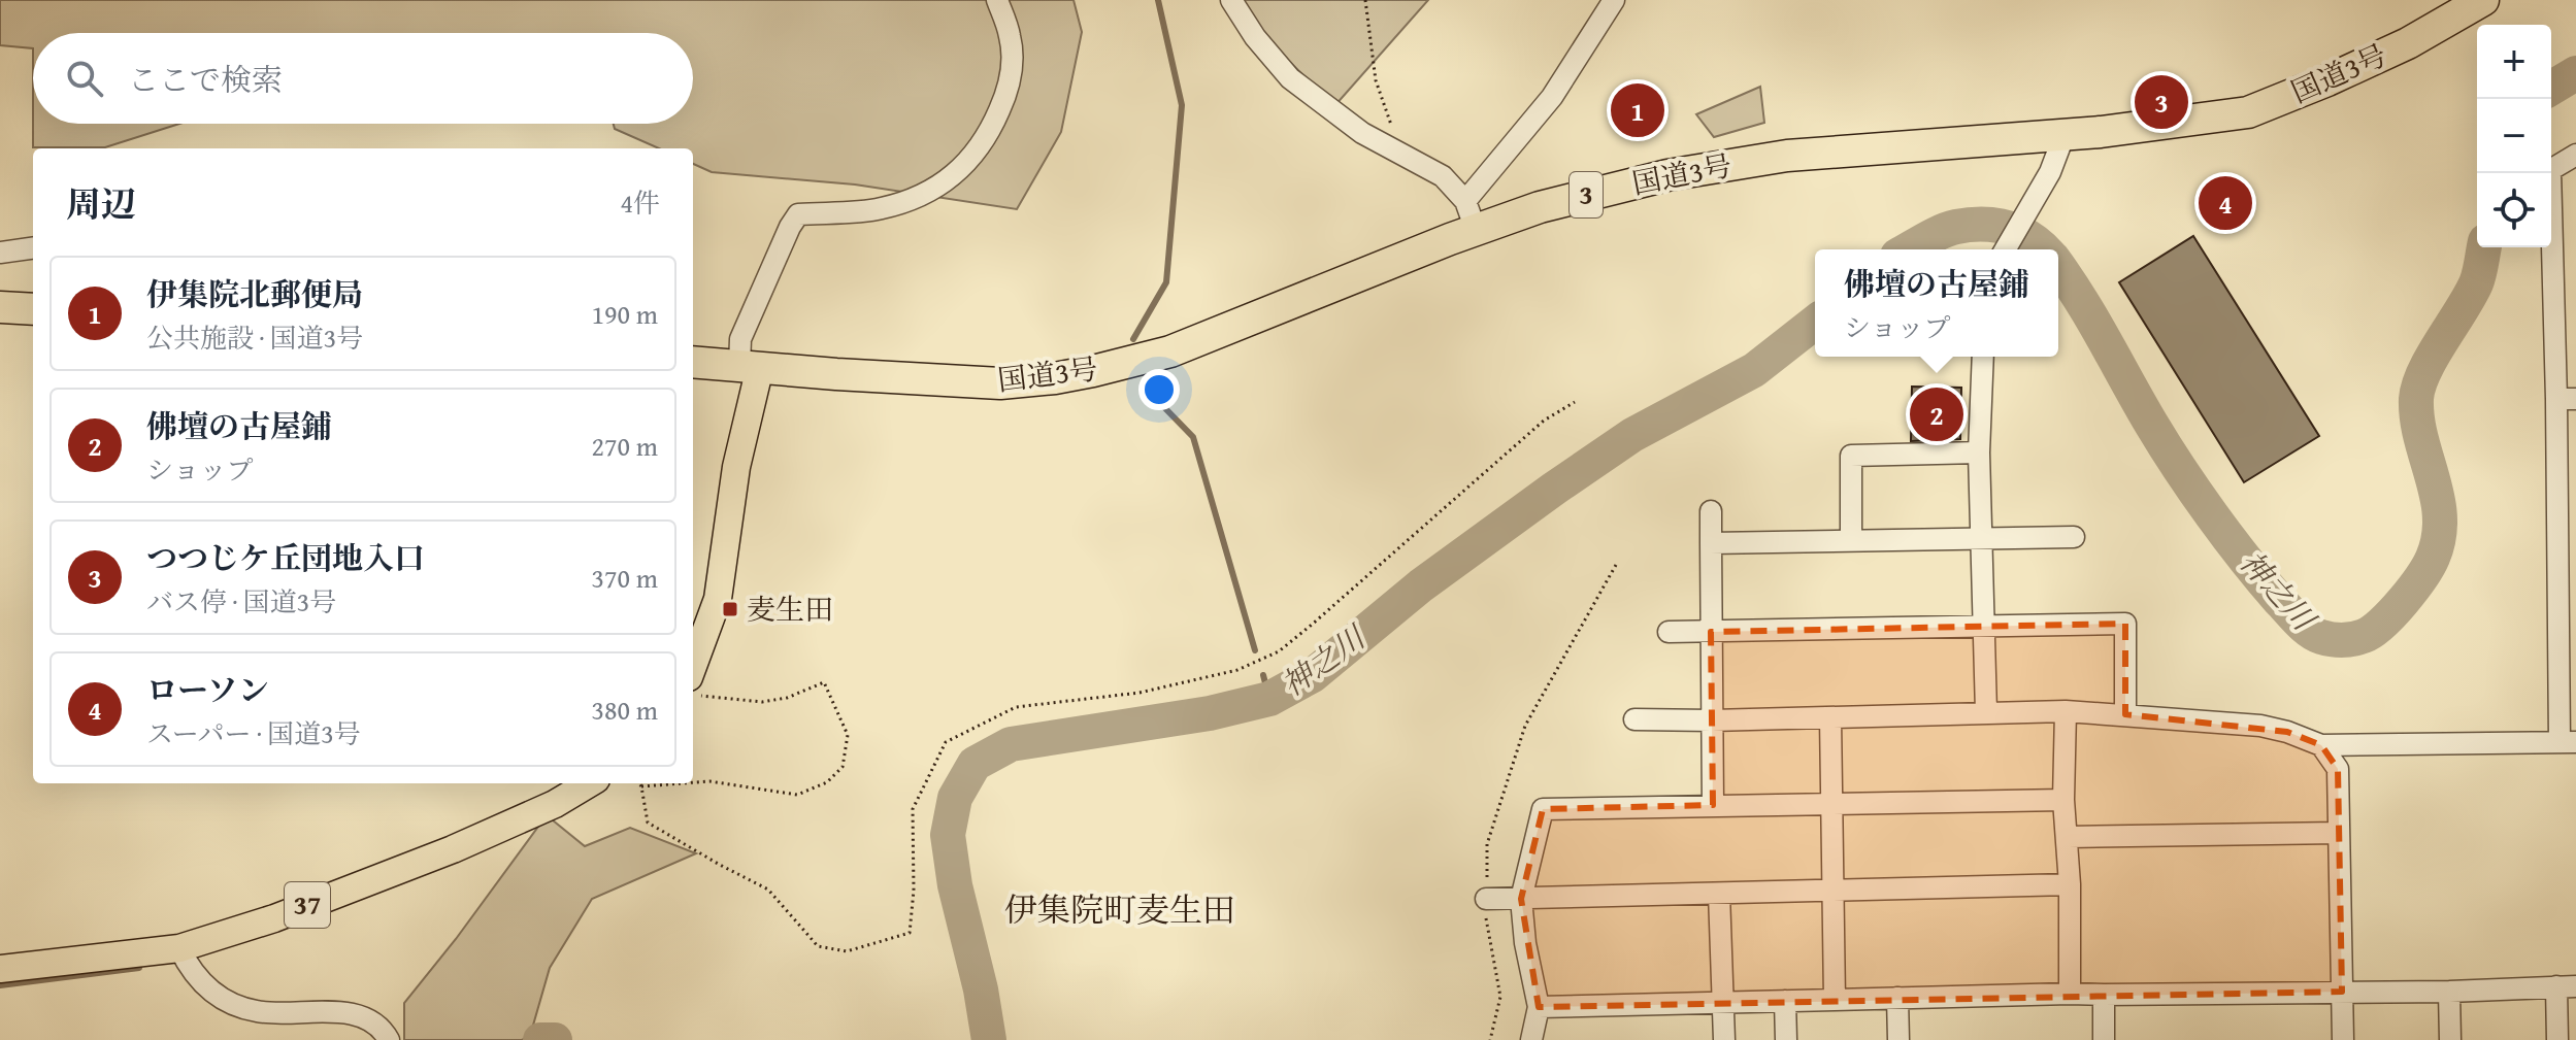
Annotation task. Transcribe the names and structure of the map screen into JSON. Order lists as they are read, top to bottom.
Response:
{
  "streets": {
    "highway": ["国道3号", "3"],
    "main road": ["37"]
  },
  "districts": ["伊集院町麦生田"],
  "water": ["神之川"],
  "places": {
    "transit": ["麦生田"]
  },
  "page": {
    "map_buttons": ["+", "−"],
    "search": "ここで検索",
    "pins": [
      "3",
      "1",
      "4",
      "2"
    ],
    "heading": ["周辺", "4件"],
    "popup": ["佛壇の古屋鋪", "ショップ"],
    "list": [
      {
        "mark": "1",
        "name": "伊集院北郵便局",
        "note": "公共施設 · 国道3号",
        "value": "190 m"
      },
      {
        "mark": "2",
        "name": "佛壇の古屋鋪",
        "note": "ショップ",
        "value": "270 m"
      },
      {
        "mark": "3",
        "name": "つつじケ丘団地入口",
        "note": "バス停 · 国道3号",
        "value": "370 m"
      },
      {
        "mark": "4",
        "name": "ローソン",
        "note": "スーパー · 国道3号",
        "value": "380 m"
      }
    ]
  }
}
